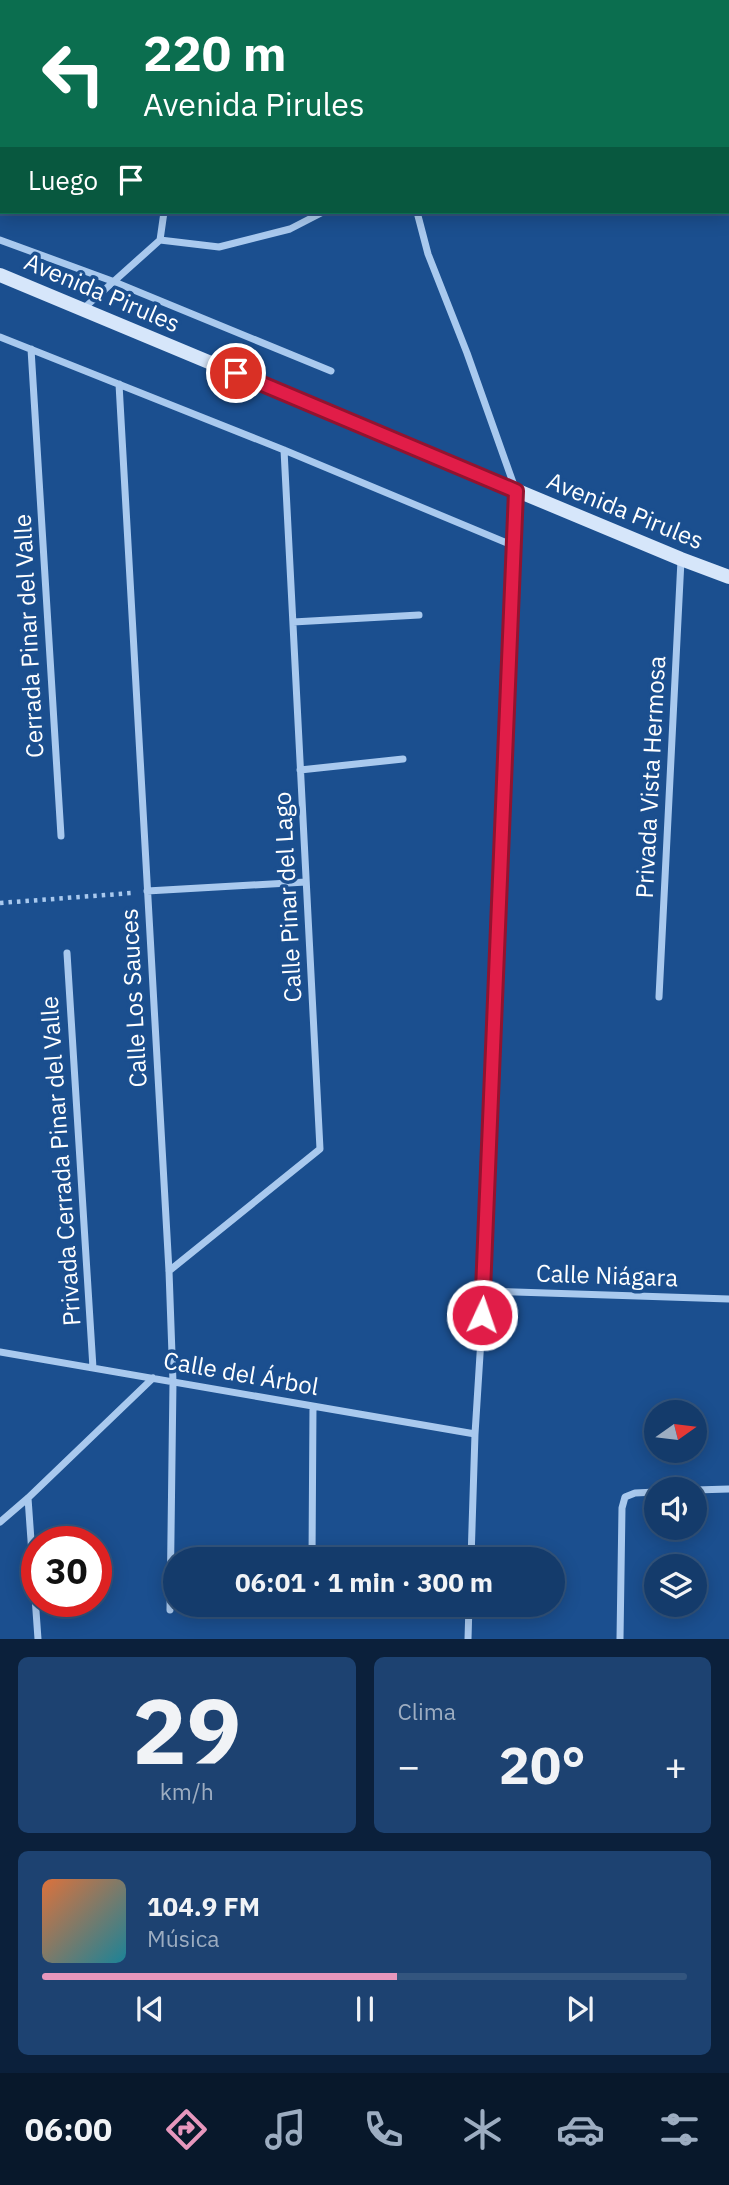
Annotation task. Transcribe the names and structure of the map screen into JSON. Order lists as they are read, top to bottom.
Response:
{
  "streets": {
    "street": [
      "Avenida Pirules",
      "Cerrada Pinar del Valle",
      "Privada Vista Hermosa",
      "Calle Pinar del Lago",
      "Calle Los Sauces",
      "Privada Cerrada Pinar del Valle",
      "Calle Niágara",
      "Calle del Árbol"
    ]
  },
  "crossings": [
    ["Avenida Pirules", "Privada Vista Hermosa"],
    ["Calle Pinar del Lago", "Calle Los Sauces"],
    ["Calle Los Sauces", "Calle del Árbol"],
    ["Privada Cerrada Pinar del Valle", "Calle del Árbol"]
  ],
  "north": "right",
  "page": {
    "turn": ["220 m", "Avenida Pirules"],
    "then": "Luego",
    "limit": "30",
    "trip": "06:01 · 1 min · 300 m",
    "tile": [
      ["29", "km/h"],
      "Clima"
    ],
    "heat": ["−", "20°", "+"],
    "song": ["104.9 FM", "Música"],
    "tabs": "06:00"
  }
}
